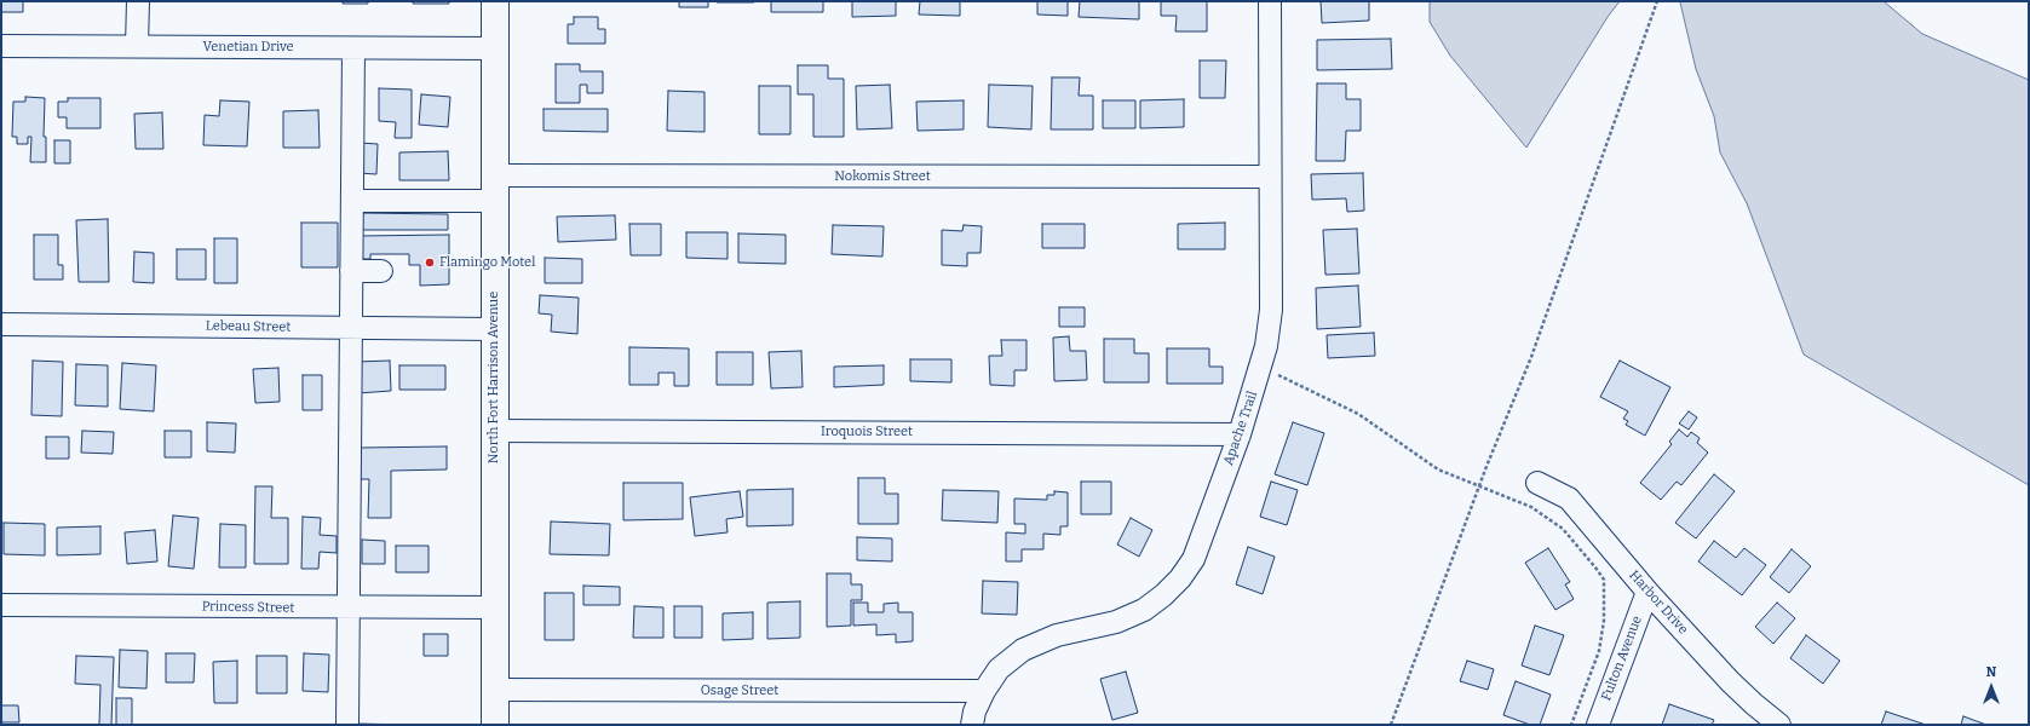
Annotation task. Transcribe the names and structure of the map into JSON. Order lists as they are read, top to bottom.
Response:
{
  "streets": {
    "main road": ["North Fort Harrison Avenue"],
    "street": [
      "Venetian Drive",
      "Nokomis Street",
      "Lebeau Street",
      "Apache Trail",
      "Iroquois Street",
      "Harbor Drive",
      "Princess Street",
      "Fulton Avenue",
      "Osage Street"
    ]
  },
  "crossings": [
    ["Venetian Drive", "North Fort Harrison Avenue"],
    ["Nokomis Street", "North Fort Harrison Avenue"],
    ["Nokomis Street", "Apache Trail"],
    ["Lebeau Street", "North Fort Harrison Avenue"],
    ["North Fort Harrison Avenue", "Iroquois Street"],
    ["North Fort Harrison Avenue", "Princess Street"],
    ["North Fort Harrison Avenue", "Osage Street"],
    ["Apache Trail", "Iroquois Street"],
    ["Apache Trail", "Osage Street"],
    ["Harbor Drive", "Fulton Avenue"]
  ],
  "places": ["Flamingo Motel"],
  "north": "top"
}
